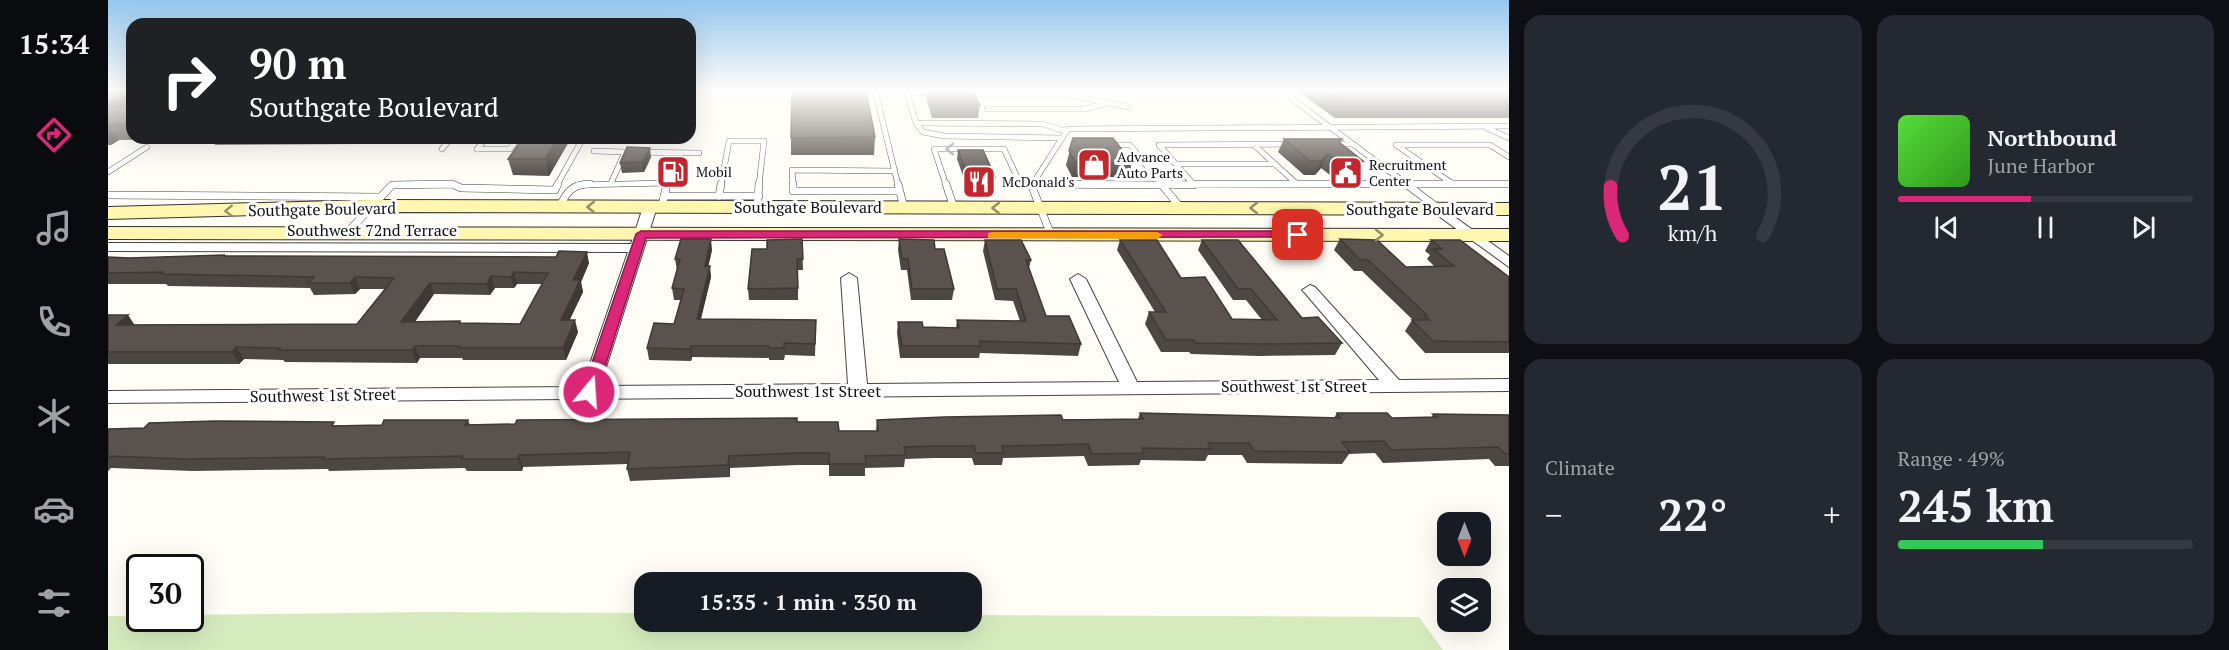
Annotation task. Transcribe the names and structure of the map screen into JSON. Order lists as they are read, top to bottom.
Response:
{
  "streets": {
    "main road": ["Southgate Boulevard"],
    "street": ["Southwest 72nd Terrace", "Southwest 1st Street"]
  },
  "crossings": [
    ["Southgate Boulevard", "Southwest 72nd Terrace"]
  ],
  "places": {
    "shop": ["Advance Auto Parts"],
    "fuel station": ["Mobil"],
    "public building": ["Recruitment Center"],
    "restaurant": ["McDonald's"]
  },
  "north": "bottom",
  "page": {
    "tabs": "15:34",
    "turn": ["90 m", "Southgate Boulevard"],
    "song": ["Northbound", "June Harbor"],
    "tile": [
      "Climate",
      ["Range · 49%", "245 km"]
    ],
    "heat": ["−", "22°", "+"],
    "limit": "30",
    "trip": "15:35 · 1 min · 350 m",
    "gauge": ["21", "km/h"]
  }
}
